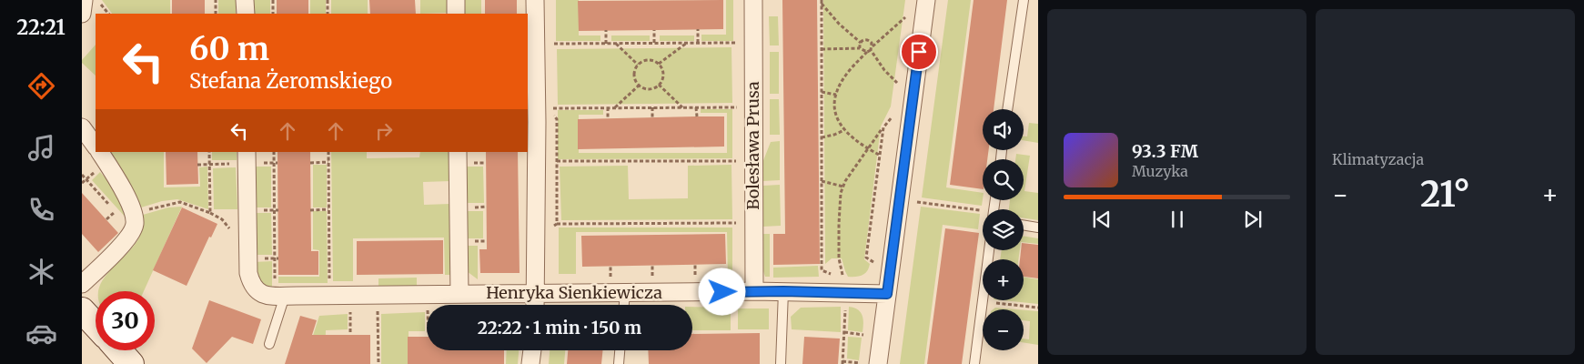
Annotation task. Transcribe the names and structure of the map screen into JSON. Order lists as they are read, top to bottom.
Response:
{
  "streets": {
    "street": ["Bolesława Prusa", "Henryka Sienkiewicza"]
  },
  "crossings": [
    ["Bolesława Prusa", "Henryka Sienkiewicza"]
  ],
  "page": {
    "tabs": "22:21",
    "tile": "Klimatyzacja",
    "turn": ["60 m", "Stefana Żeromskiego"],
    "map_buttons": ["+", "−"],
    "song": ["93.3 FM", "Muzyka"],
    "heat": ["−", "21°", "+"],
    "limit": "30",
    "trip": "22:22 · 1 min · 150 m"
  }
}
